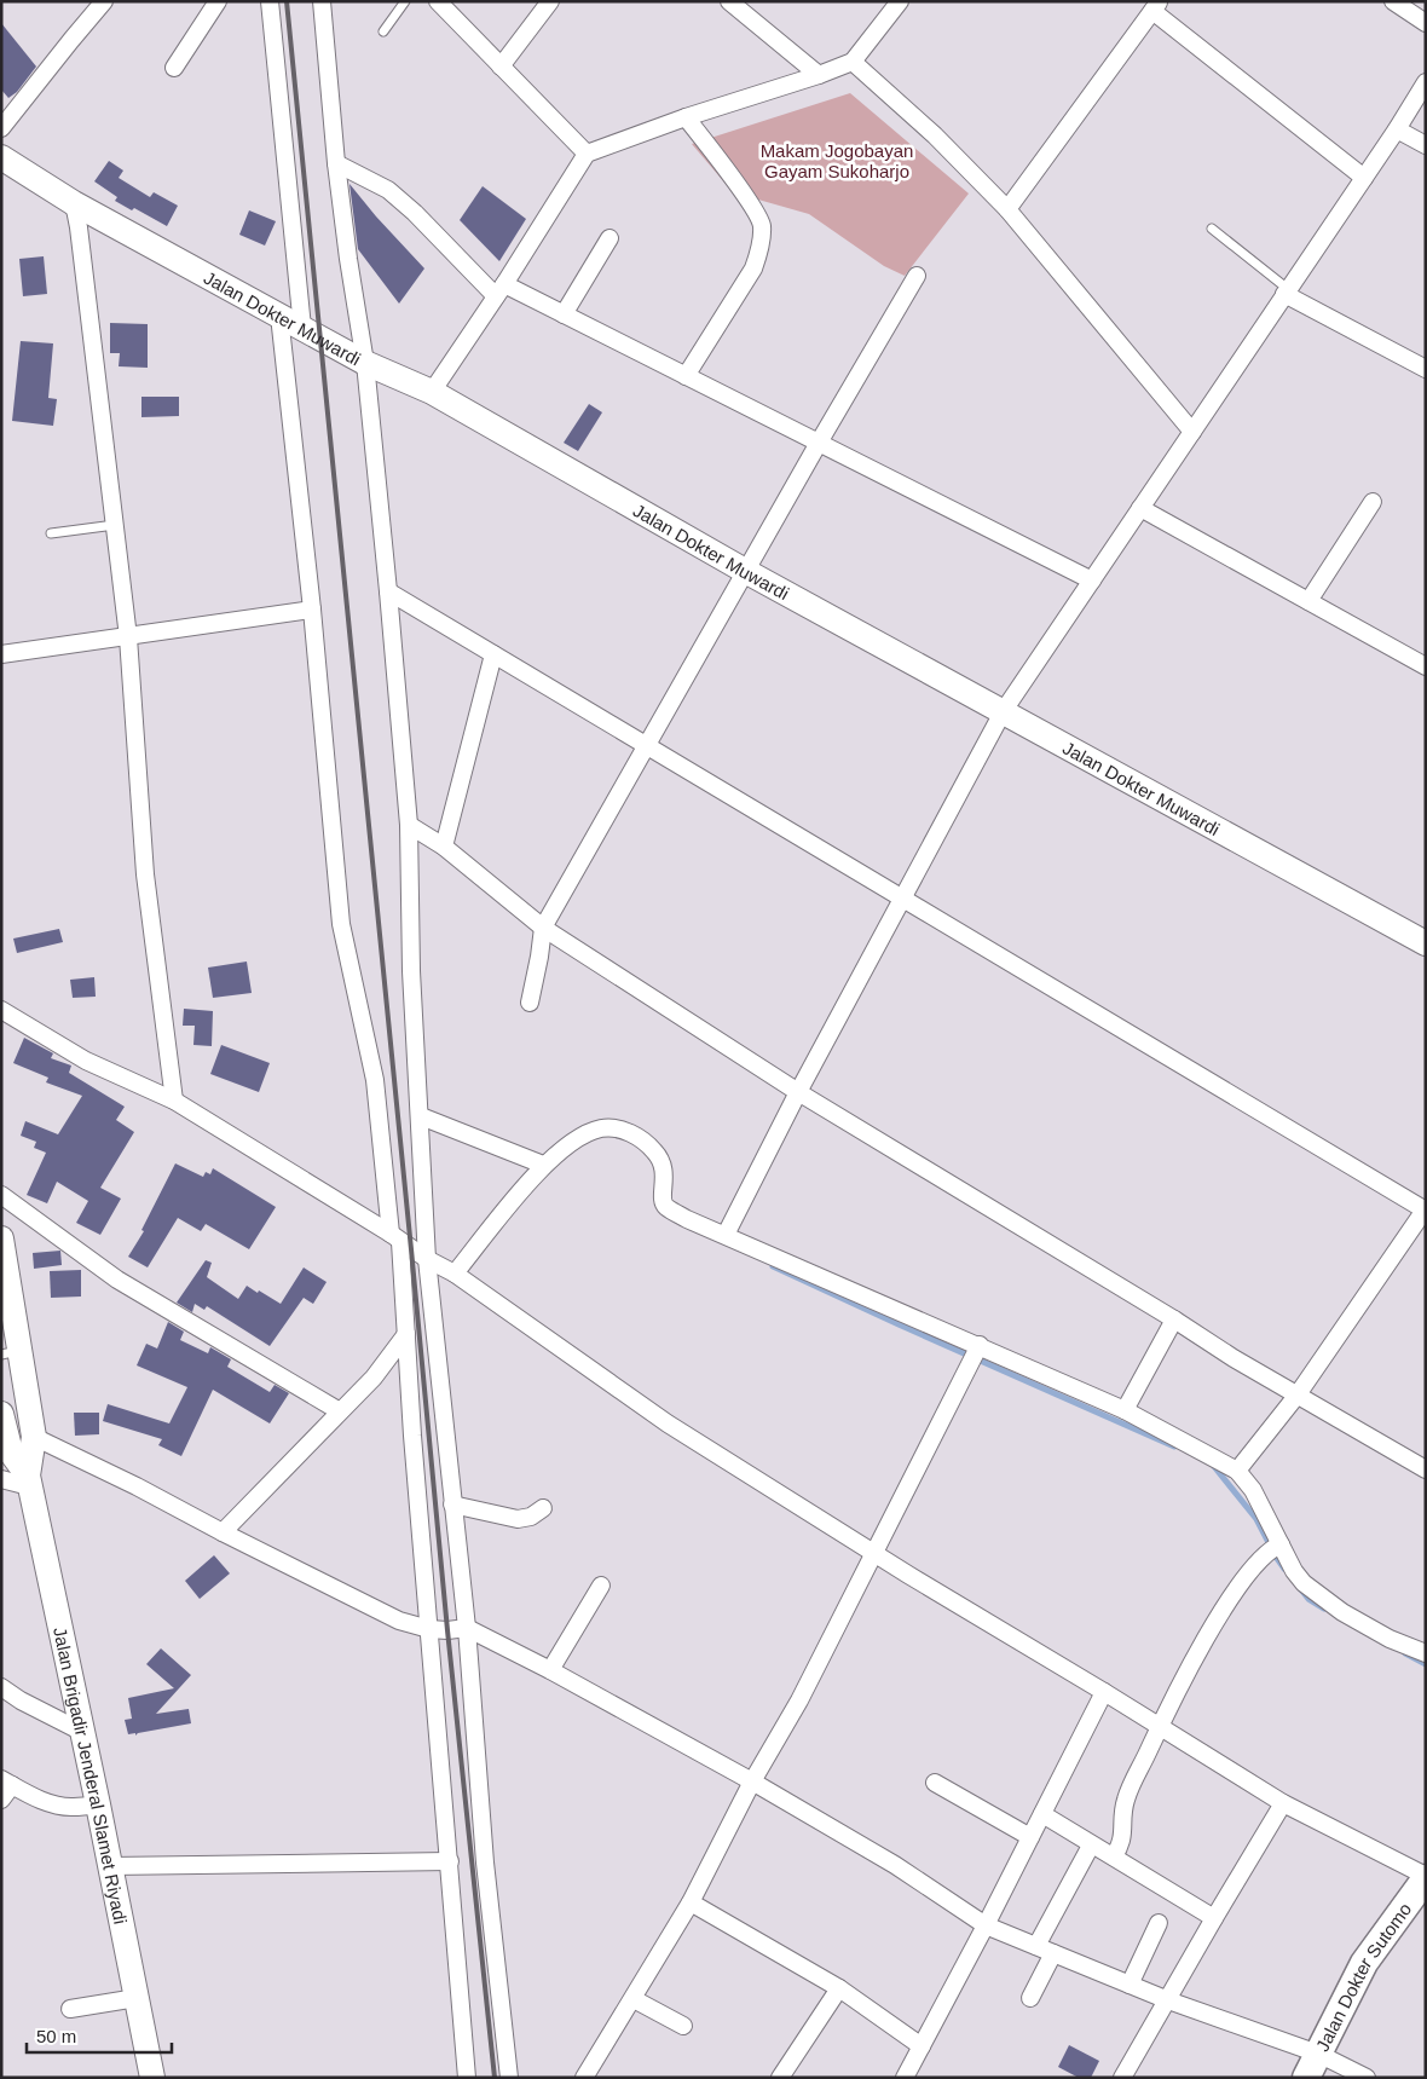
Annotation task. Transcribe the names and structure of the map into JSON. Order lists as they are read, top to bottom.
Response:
{
  "streets": {
    "main road": ["Jalan Dokter Muwardi", "Jalan Brigadir Jenderal Slamet Riyadi", "Jalan Dokter Sutomo"]
  },
  "parks": ["Makam Jogobayan Gayam Sukoharjo"],
  "scale_bar": "50 m"
}
